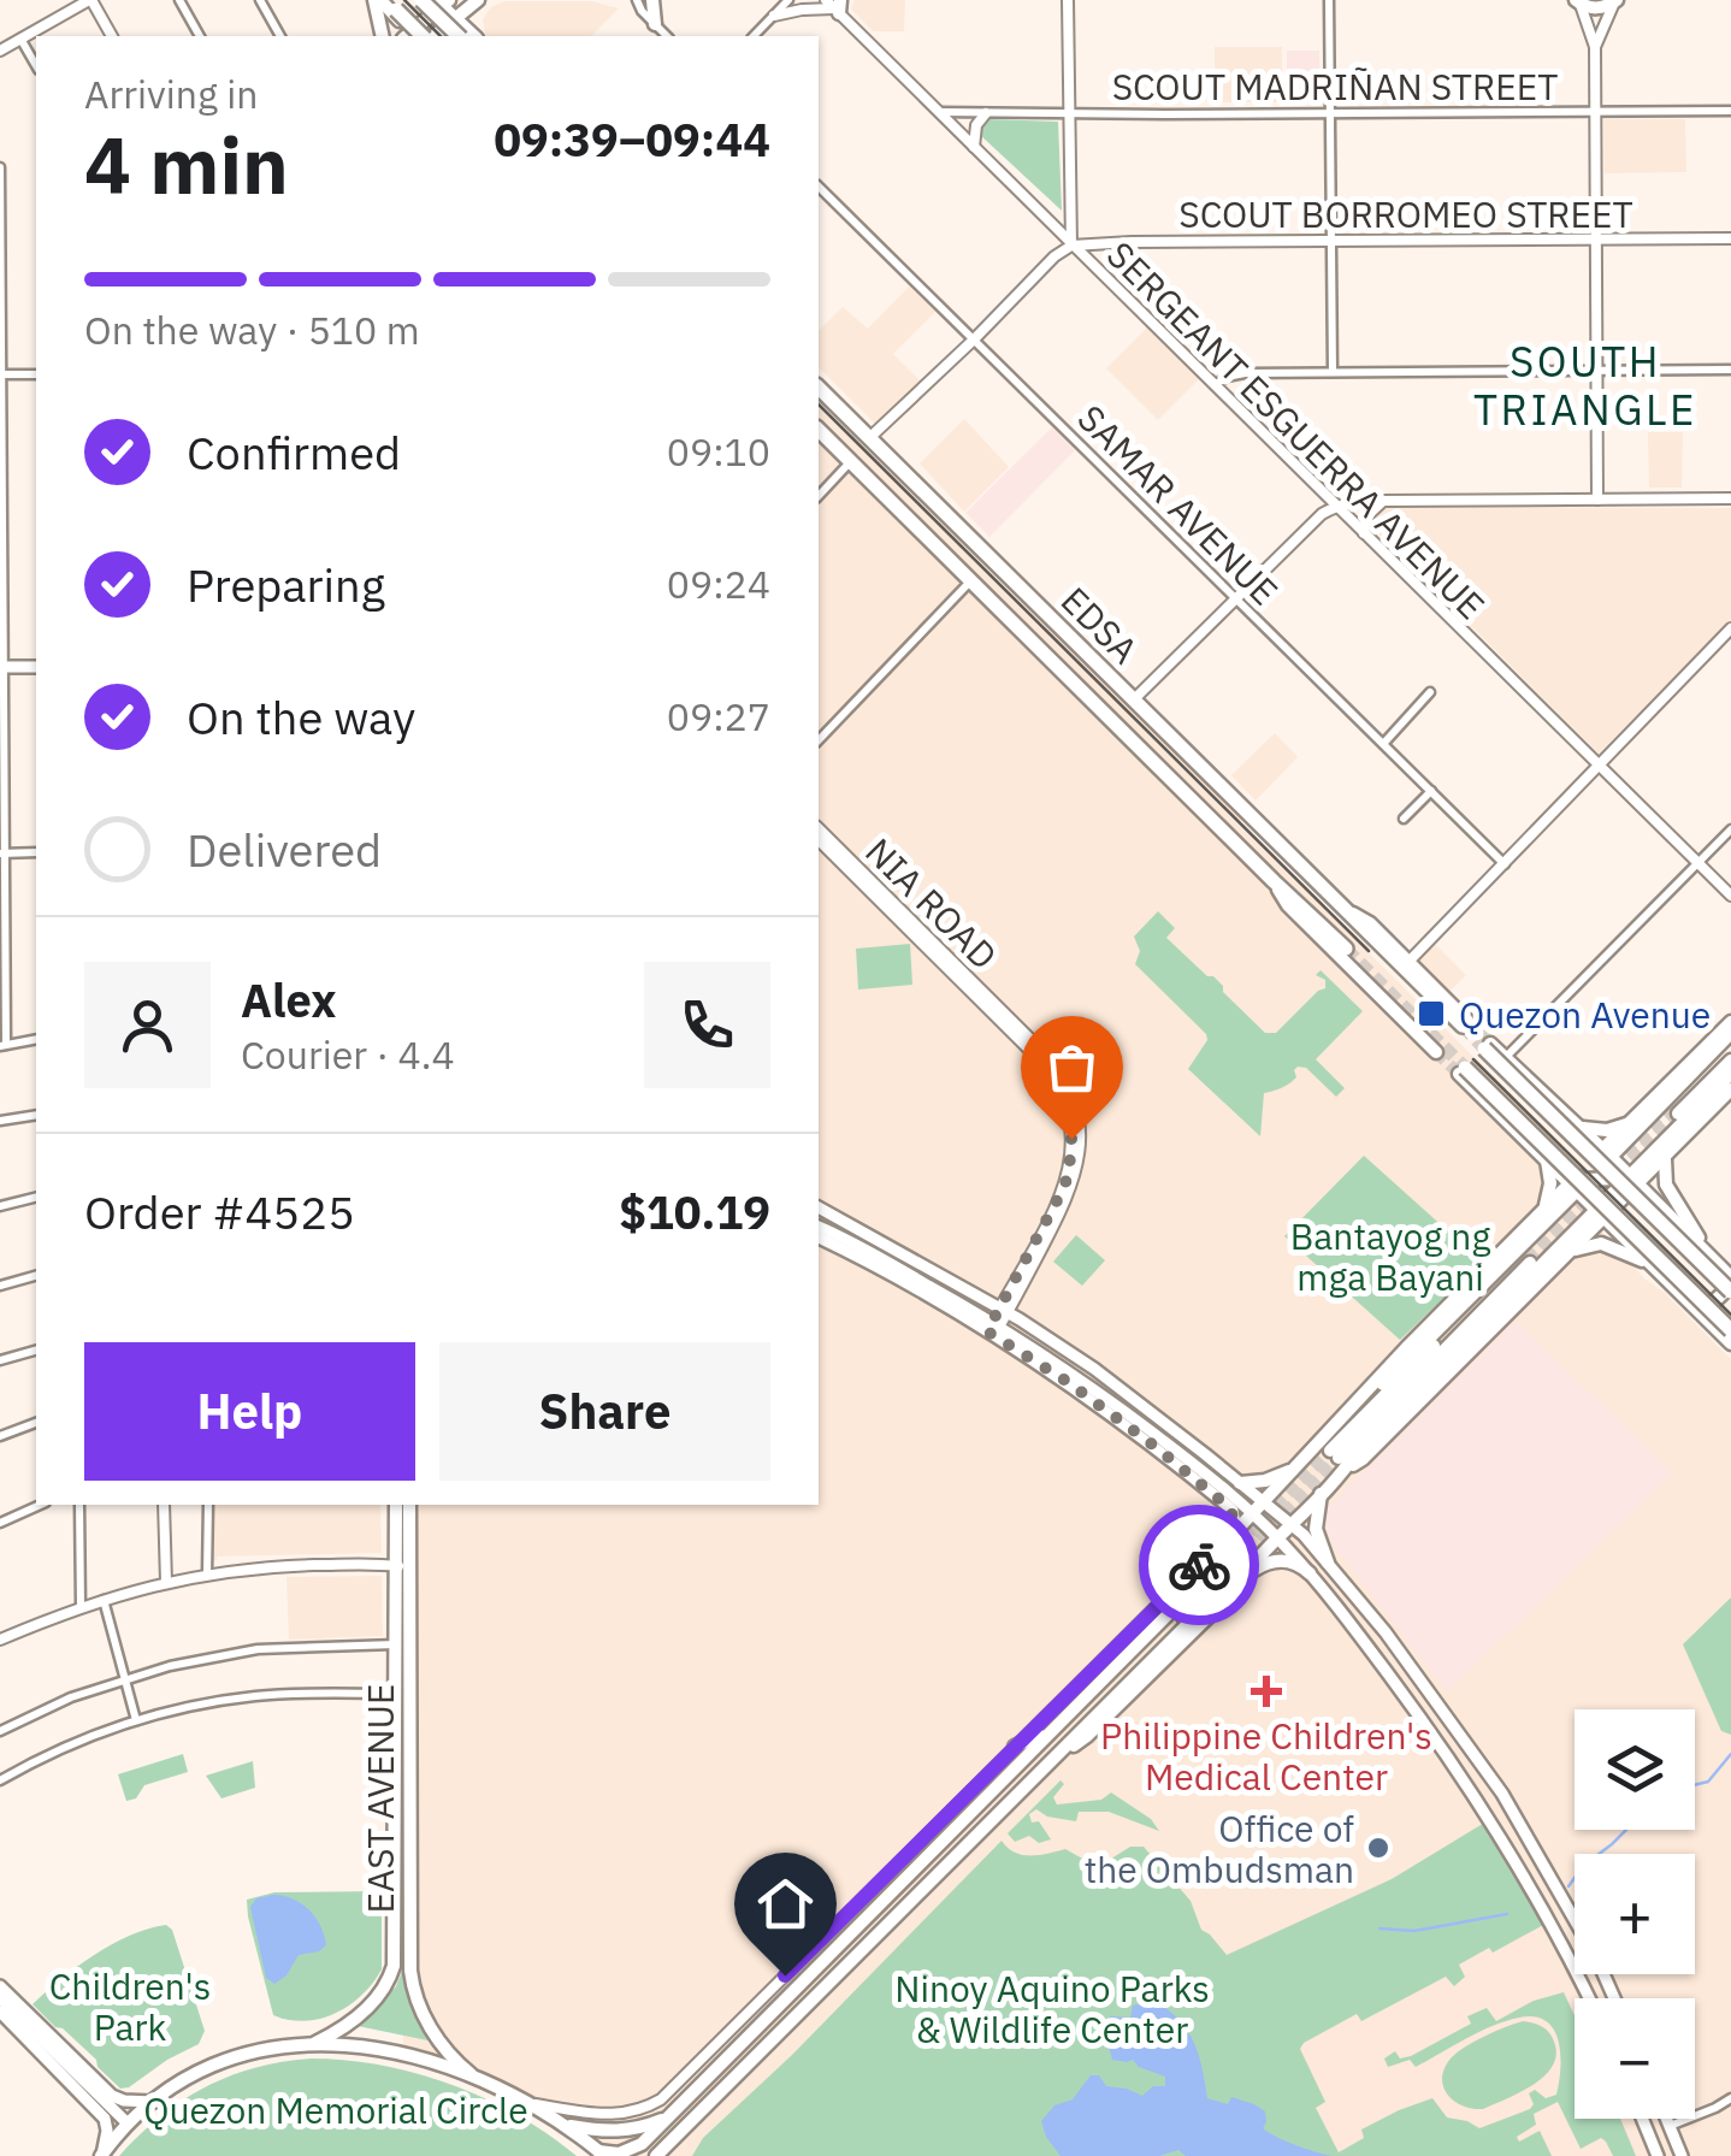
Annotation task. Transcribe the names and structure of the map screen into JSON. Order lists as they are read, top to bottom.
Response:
{
  "streets": {
    "highway": ["EDSA"],
    "main road": ["EAST AVENUE"],
    "street": [
      "SCOUT MADRIÑAN STREET",
      "SCOUT BORROMEO STREET",
      "SERGEANT ESGUERRA AVENUE",
      "SAMAR AVENUE",
      "NIA ROAD"
    ]
  },
  "crossings": [
    ["SCOUT MADRIÑAN STREET", "SERGEANT ESGUERRA AVENUE"],
    ["SCOUT BORROMEO STREET", "SERGEANT ESGUERRA AVENUE"]
  ],
  "districts": ["SOUTH TRIANGLE"],
  "parks": [
    "Bantayog ng mga Bayani",
    "Children's Park",
    "Ninoy Aquino Parks & Wildlife Center",
    "Quezon Memorial Circle"
  ],
  "places": {
    "transit": ["Quezon Avenue"],
    "health": ["Philippine Children's Medical Center"],
    "other": ["Office of the Ombudsman"]
  },
  "page": {
    "heading": ["4 min", "Arriving in", "09:39–09:44"],
    "panel": [
      "Alex",
      "Courier · 4.4",
      "Order #4525",
      "$10.19"
    ],
    "bar": "On the way · 510 m",
    "list": [
      ["Confirmed", "09:10"],
      ["Preparing", "09:24"],
      ["On the way", "09:27"],
      "Delivered"
    ],
    "buttons": ["Help", "Share"],
    "map_buttons": ["+", "−"]
  }
}
